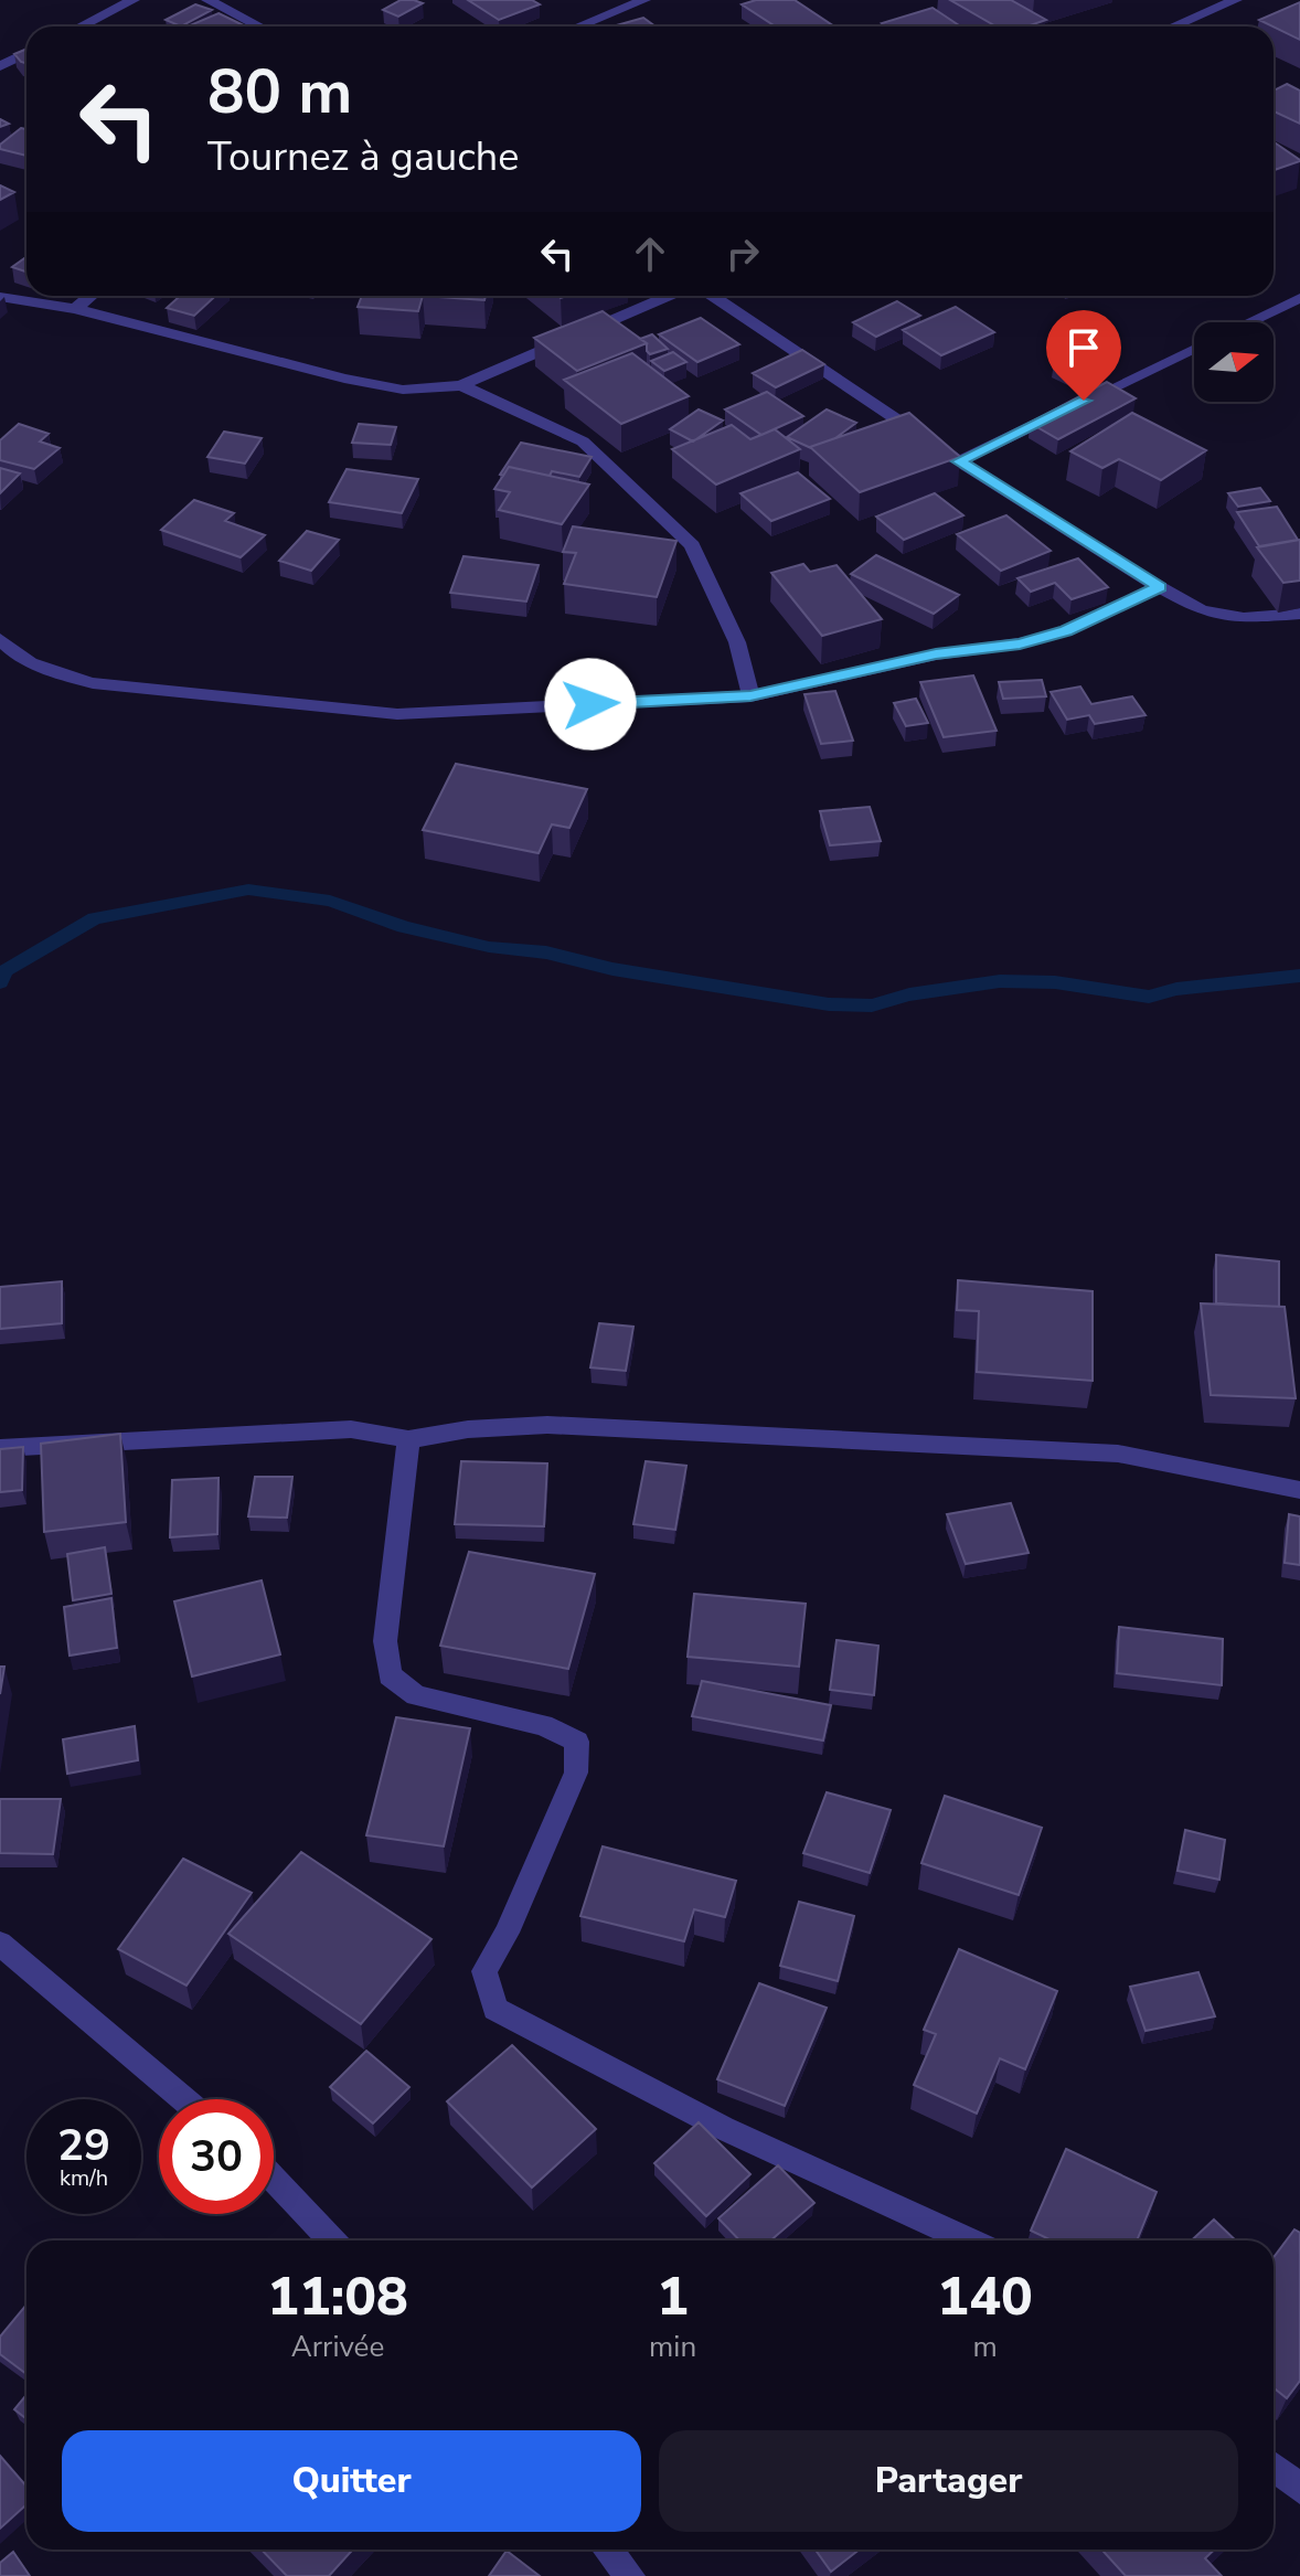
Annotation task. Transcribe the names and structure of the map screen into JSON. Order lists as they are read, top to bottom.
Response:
{
  "north": "right",
  "page": {
    "turn": ["80 m", "Tournez à gauche"],
    "speed": "29 km/h",
    "limit": "30",
    "eta": [
      "11:08",
      "Arrivée",
      "1",
      "min",
      "140",
      "m"
    ],
    "buttons": ["Quitter", "Partager"]
  }
}
